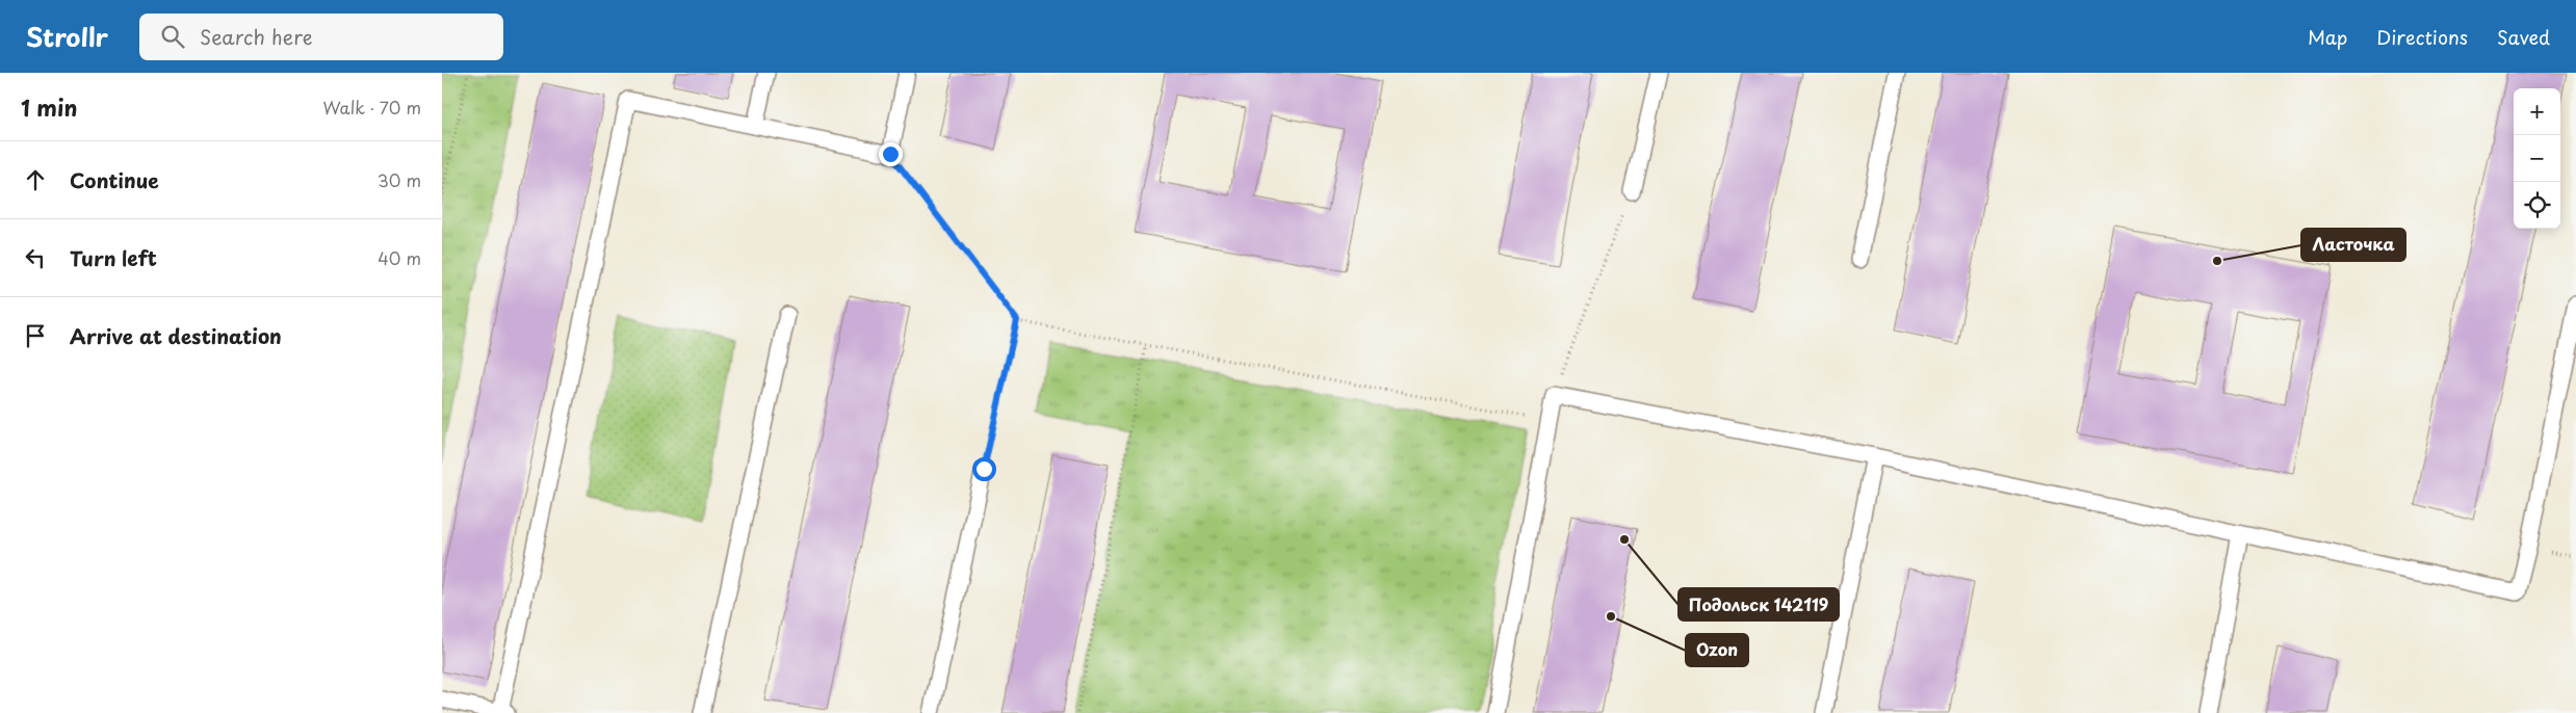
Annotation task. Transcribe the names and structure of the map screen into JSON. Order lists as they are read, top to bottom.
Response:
{
  "places": ["Ласточка", "Подольск 142119", "Ozon"],
  "page": {
    "header": "Strollr",
    "search": "Search here",
    "nav": ["Map", "Directions", "Saved"],
    "heading": ["1 min", "Walk · 70 m"],
    "map_buttons": ["+", "−"],
    "list": [
      ["Continue", "30 m"],
      ["Turn left", "40 m"],
      "Arrive at destination"
    ]
  }
}
